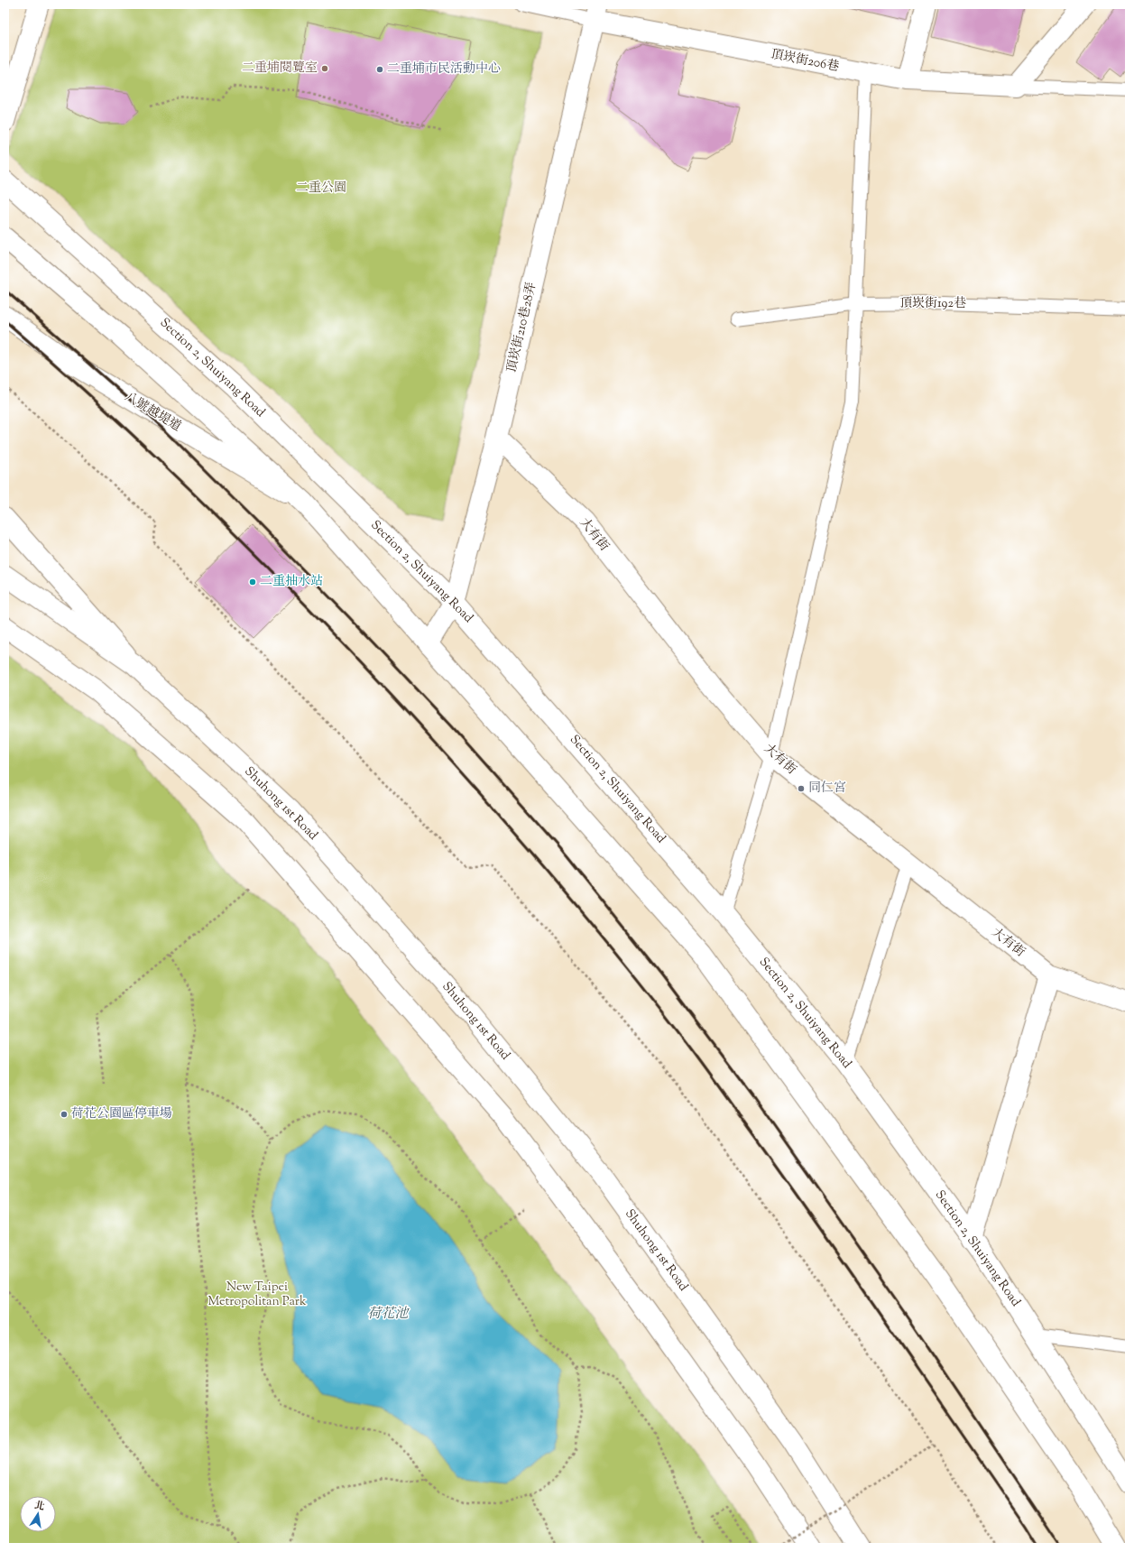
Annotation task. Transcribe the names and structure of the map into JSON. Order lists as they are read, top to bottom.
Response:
{
  "streets": {
    "street": [
      "頂崁街206巷",
      "頂崁街210巷28弄",
      "Section 2, Shuiyang Road",
      "八號越堤道",
      "大有街",
      "Shuhong 1st Road"
    ],
    "lane": ["頂崁街192巷"]
  },
  "crossings": [
    ["頂崁街206巷", "頂崁街210巷28弄"],
    ["頂崁街210巷28弄", "Section 2, Shuiyang Road"],
    ["頂崁街210巷28弄", "大有街"]
  ],
  "water": ["荷花池"],
  "parks": ["二重公園", "New Taipei Metropolitan Park"],
  "places": [
    "二重埔閱覽室",
    "二重埔市民活動中心",
    "二重抽水站",
    "同仁宮",
    "荷花公園區停車場"
  ],
  "north": "top"
}
